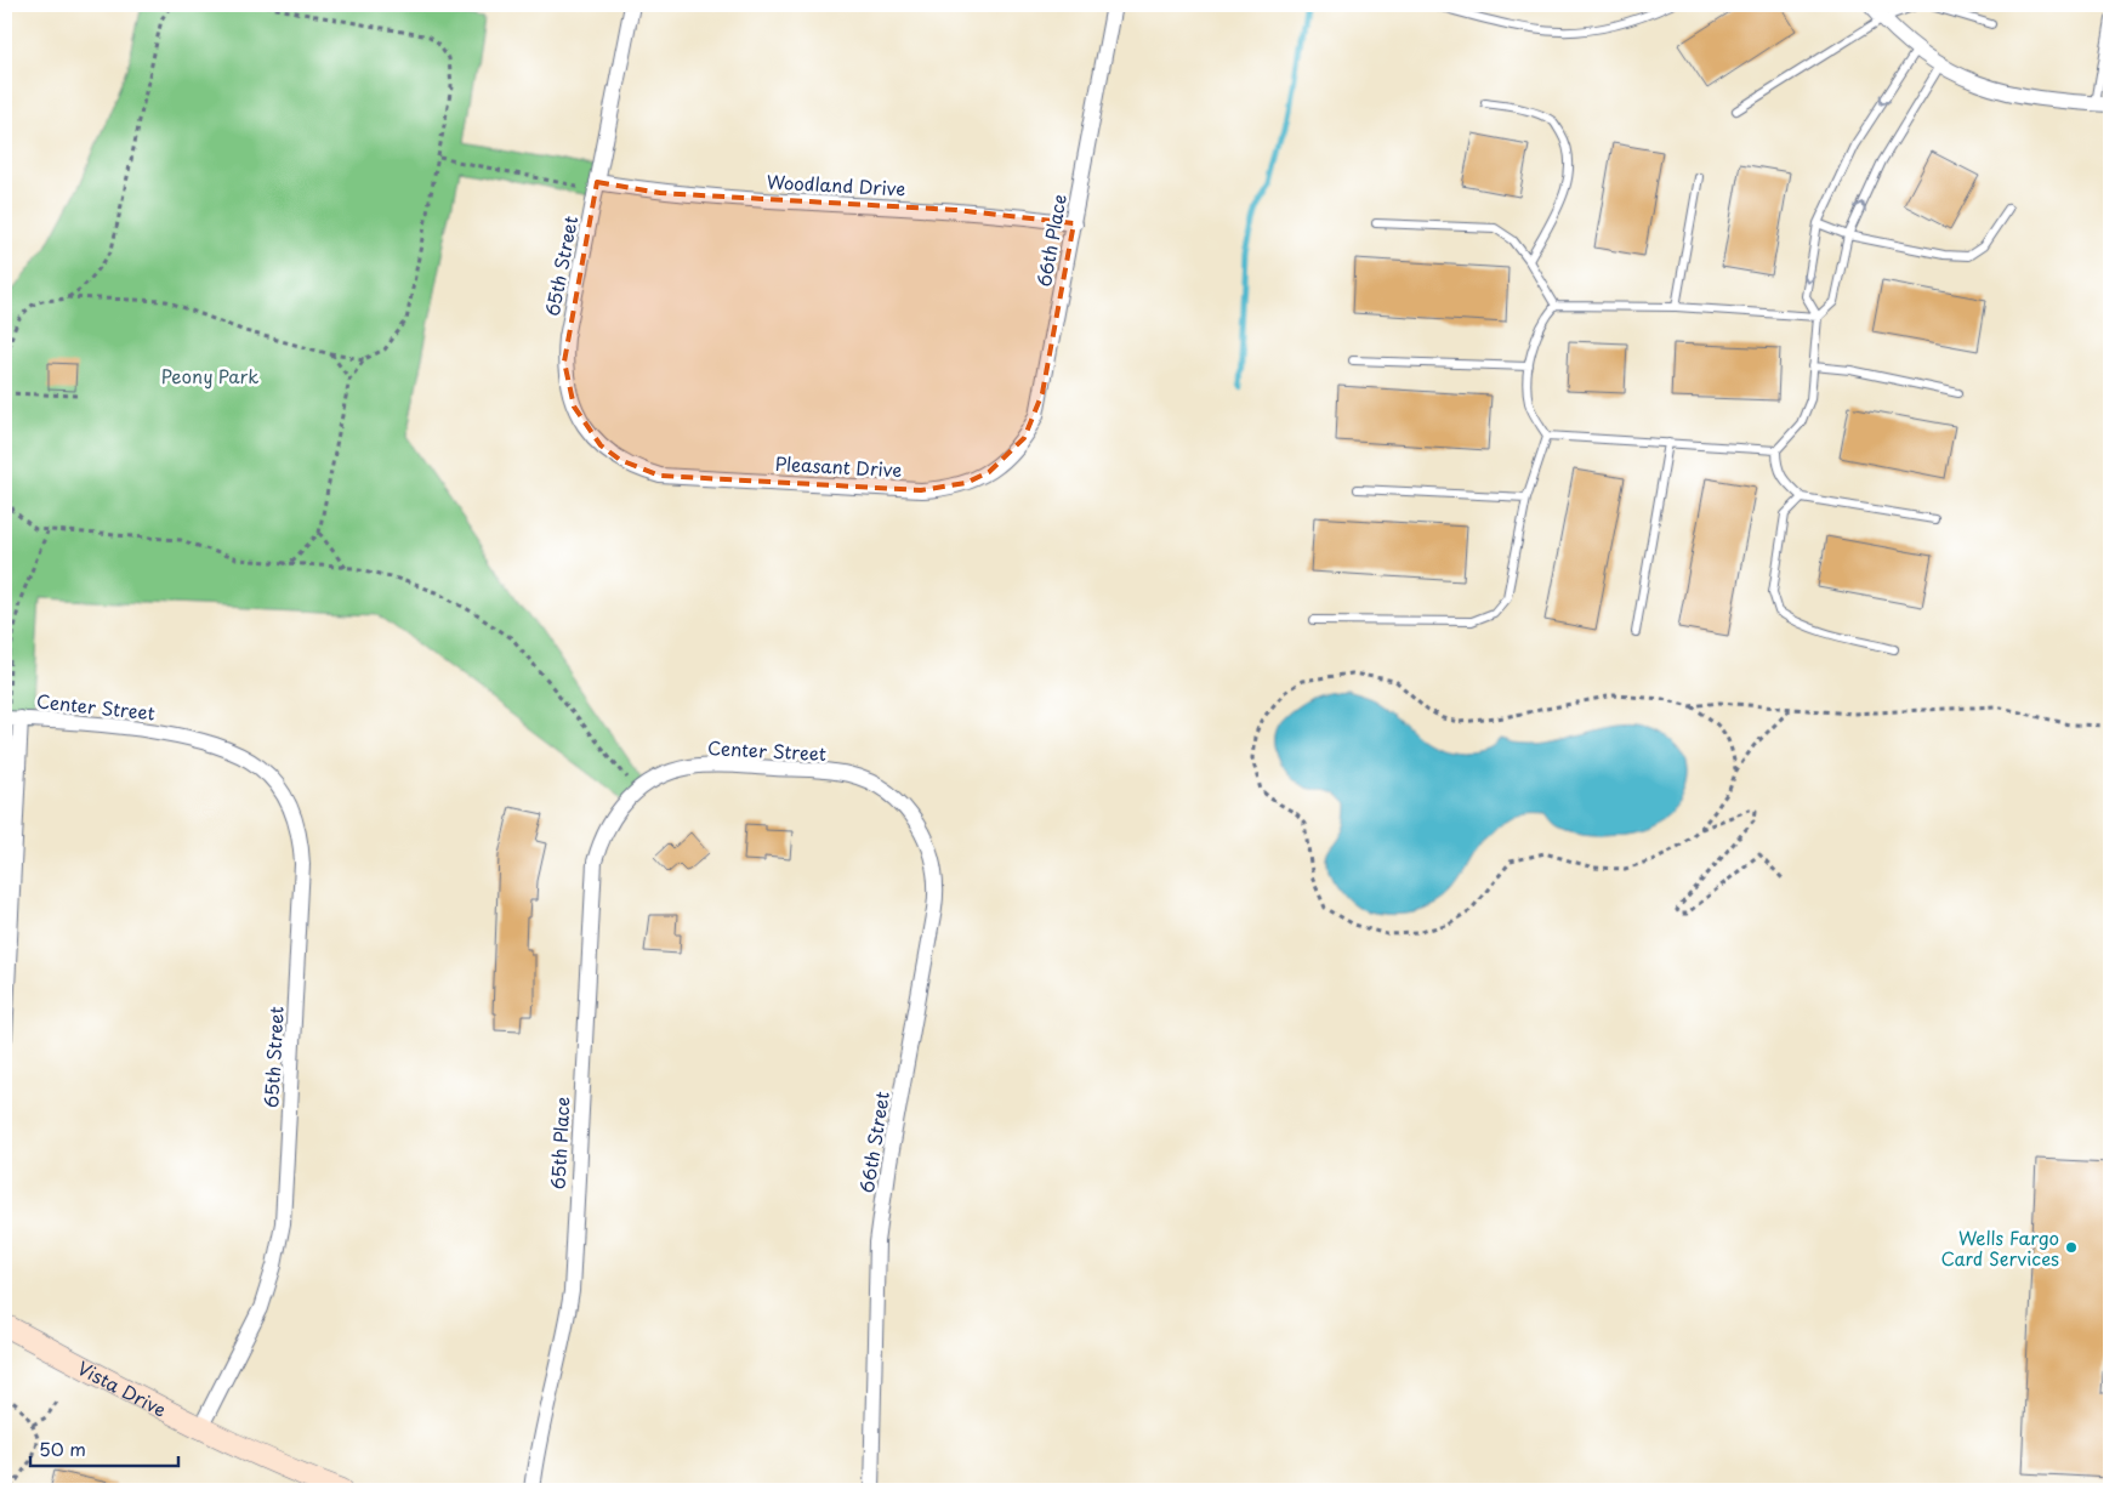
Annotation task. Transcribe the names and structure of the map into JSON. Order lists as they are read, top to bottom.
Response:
{
  "streets": {
    "street": [
      "Woodland Drive",
      "66th Place",
      "65th Street",
      "Pleasant Drive",
      "Center Street",
      "66th Street",
      "65th Place",
      "Vista Drive"
    ]
  },
  "crossings": [
    ["Woodland Drive", "66th Place"],
    ["Woodland Drive", "65th Street"],
    ["66th Place", "Pleasant Drive"],
    ["65th Street", "Pleasant Drive"],
    ["65th Street", "Center Street"],
    ["65th Street", "Vista Drive"],
    ["Center Street", "66th Street"],
    ["Center Street", "65th Place"]
  ],
  "parks": ["Peony Park"],
  "places": ["Wells Fargo Card Services"],
  "scale_bar": "50 m"
}
